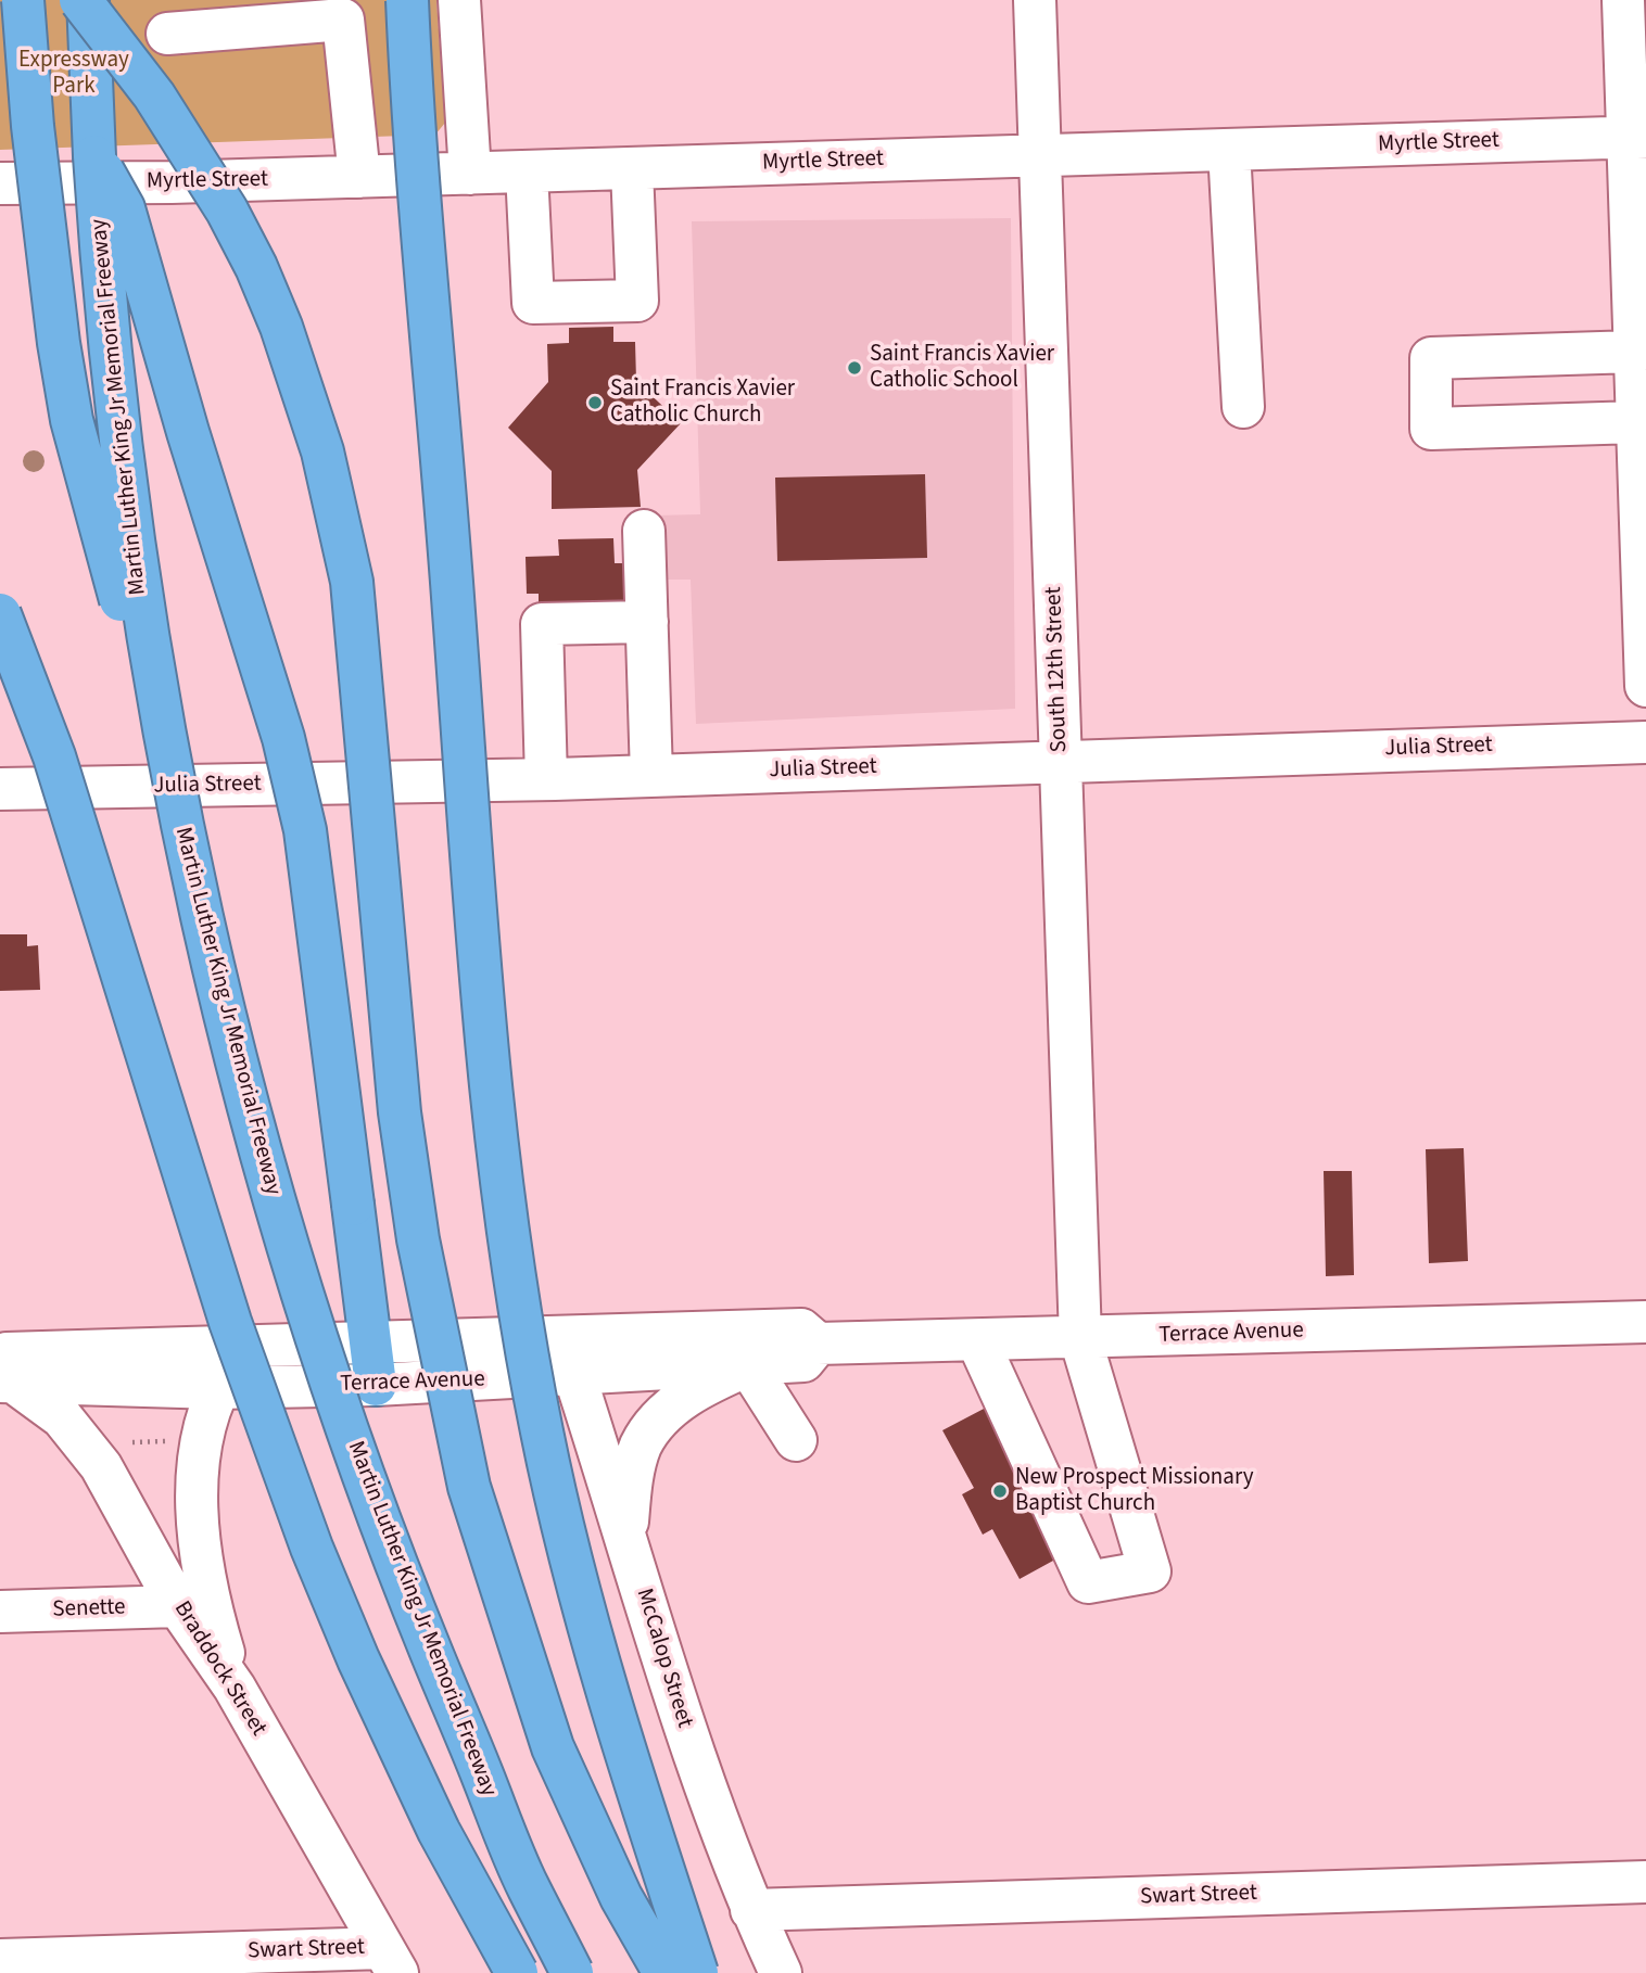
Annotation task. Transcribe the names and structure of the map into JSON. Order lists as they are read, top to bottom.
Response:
{
  "streets": {
    "highway": ["Martin Luther King Jr Memorial Freeway"],
    "street": [
      "Myrtle Street",
      "South 12th Street",
      "Julia Street",
      "Terrace Avenue",
      "Senette",
      "McCalop Street",
      "Braddock Street",
      "Swart Street"
    ]
  },
  "crossings": [
    ["Myrtle Street", "South 12th Street"],
    ["South 12th Street", "Julia Street"],
    ["South 12th Street", "Terrace Avenue"],
    ["Terrace Avenue", "McCalop Street"],
    ["Terrace Avenue", "Braddock Street"],
    ["Senette", "Braddock Street"],
    ["McCalop Street", "Swart Street"],
    ["Braddock Street", "Swart Street"]
  ],
  "parks": ["Expressway Park"],
  "places": ["Saint Francis Xavier Catholic School", "Saint Francis Xavier Catholic Church", "New Prospect Missionary Baptist Church"]
}
